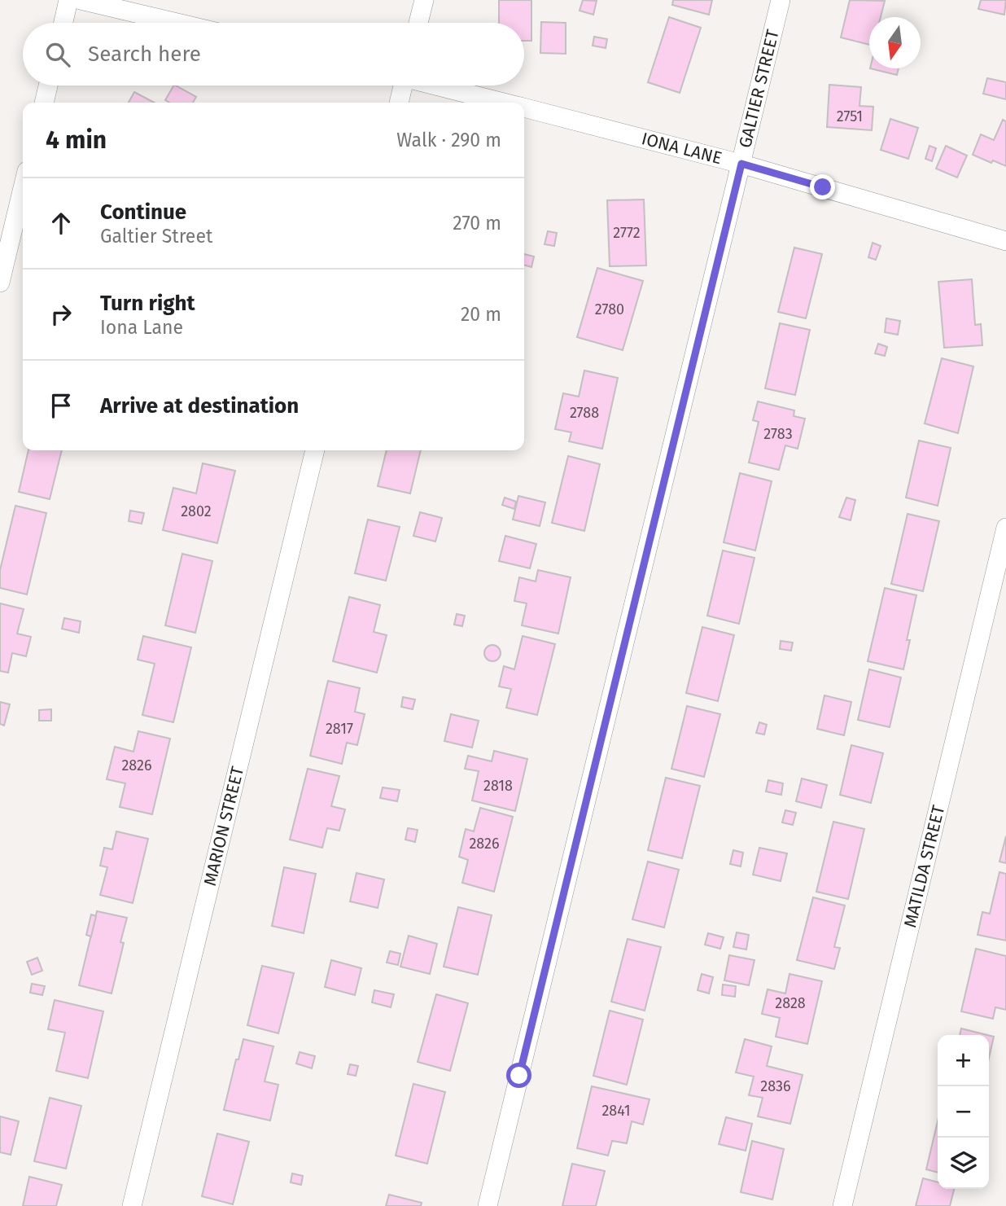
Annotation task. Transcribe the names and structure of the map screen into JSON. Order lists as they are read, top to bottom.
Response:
{
  "streets": {
    "street": [
      "GALTIER STREET",
      "IONA LANE",
      "MARION STREET",
      "MATILDA STREET"
    ]
  },
  "crossings": [
    ["GALTIER STREET", "IONA LANE"]
  ],
  "house_numbers": [
    "2751",
    "2772",
    "2780",
    "2788",
    "2783",
    "2802",
    "2817",
    "2826",
    "2818",
    "2826",
    "2828",
    "2836",
    "2841"
  ],
  "north": "bottom",
  "page": {
    "search": "Search here",
    "heading": ["4 min", "Walk · 290 m"],
    "list": [
      ["Continue", "Galtier Street", "270 m"],
      ["Turn right", "Iona Lane", "20 m"],
      "Arrive at destination"
    ],
    "map_buttons": ["+", "−"]
  }
}
